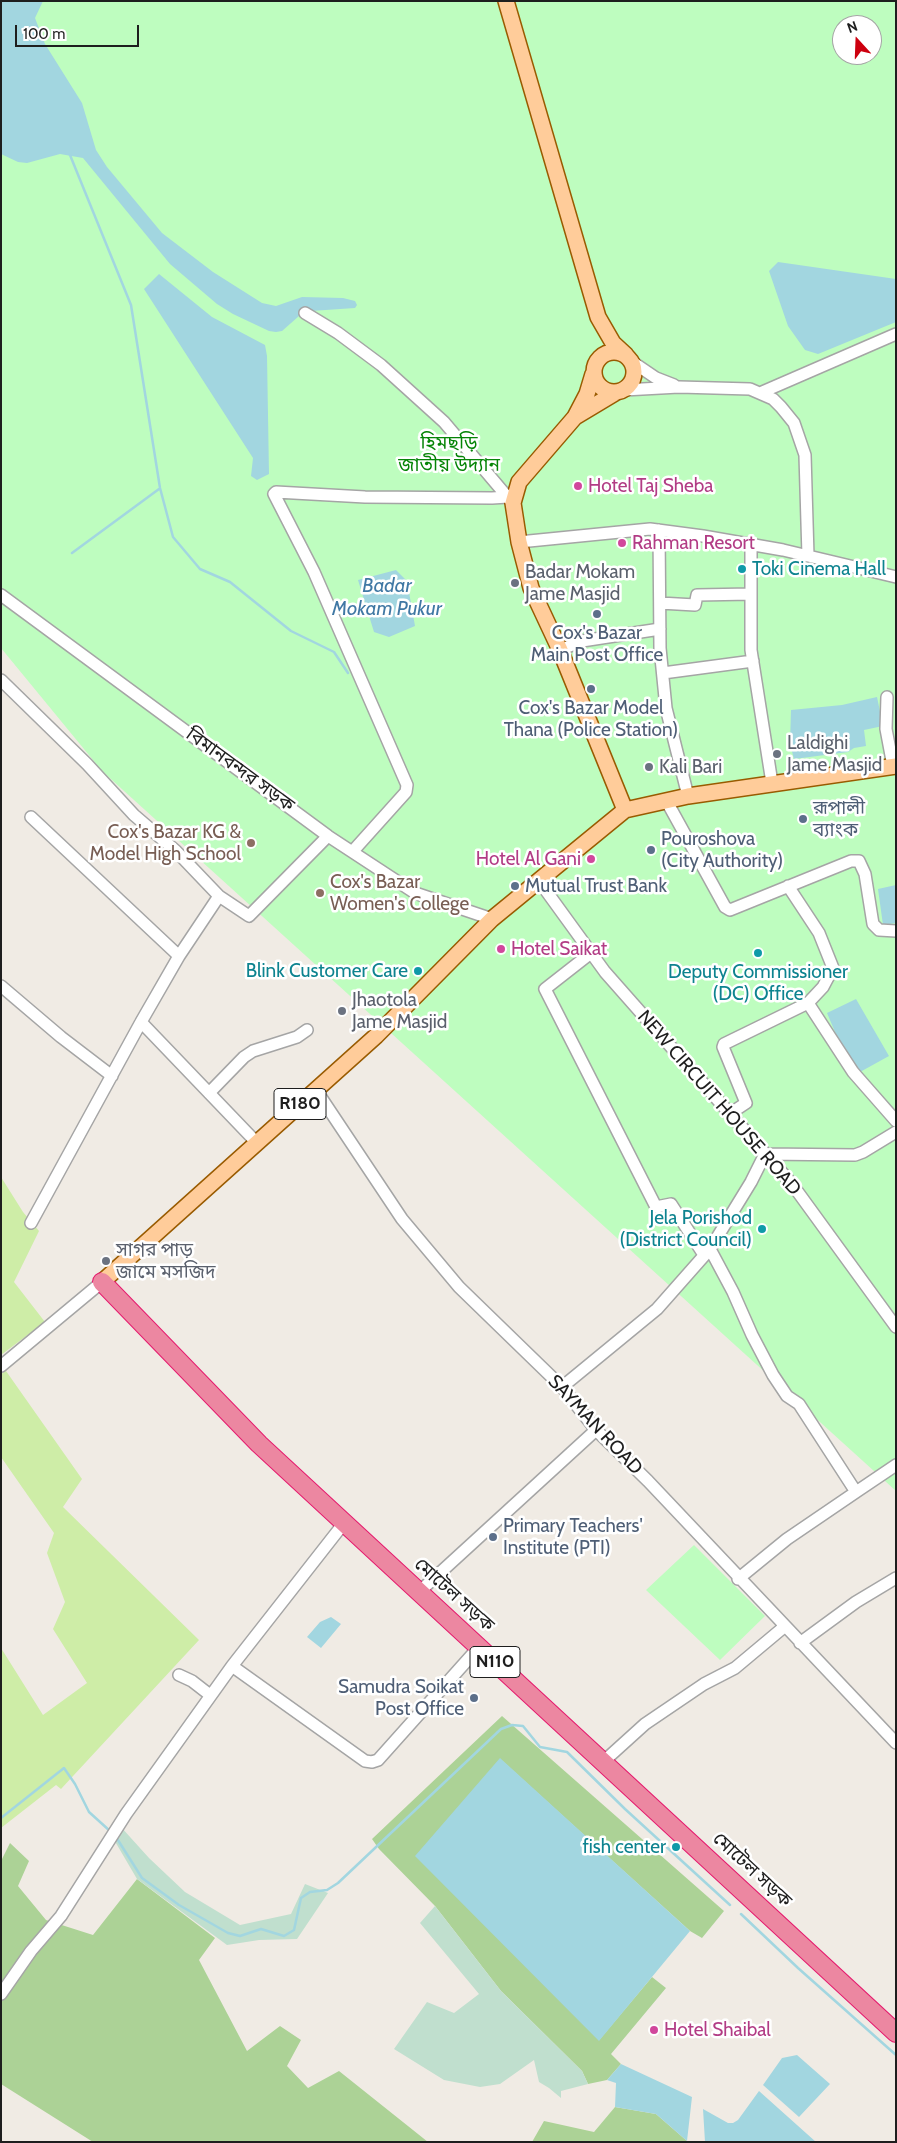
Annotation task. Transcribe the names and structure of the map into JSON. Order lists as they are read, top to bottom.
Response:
{
  "streets": {
    "highway": ["মোটেল সড়ক", "N110"],
    "main road": ["R180"],
    "street": ["বিমানবন্দর সড়ক", "NEW CIRCUIT HOUSE ROAD", "SAYMAN ROAD"]
  },
  "crossings": [
    ["বিমানবন্দর সড়ক", "R180"],
    ["NEW CIRCUIT HOUSE ROAD", "R180"],
    ["R180", "SAYMAN ROAD"],
    ["R180", "মোটেল সড়ক"]
  ],
  "water": ["Badar Mokam Pukur"],
  "parks": ["হিমছড়ি জাতীয় উদ্যান"],
  "places": [
    "Hotel Taj Sheba",
    "Rahman Resort",
    "Toki Cinema Hall",
    "Badar Mokam Jame Masjid",
    "Cox's Bazar Main Post Office",
    "Cox's Bazar Model Thana (Police Station)",
    "Laldighi Jame Masjid",
    "Kali Bari",
    "রূপালী ব্যাংক",
    "Cox's Bazar KG & Model High School",
    "Pouroshova (City Authority)",
    "Hotel Al Gani",
    "Mutual Trust Bank",
    "Cox's Bazar Women's College",
    "Hotel Saikat",
    "Deputy Commissioner (DC) Office",
    "Blink Customer Care",
    "Jhaotola Jame Masjid",
    "Jela Porishod (District Council)",
    "সাগর পাড় জামে মসজিদ",
    "Primary Teachers' Institute (PTI)",
    "Samudra Soikat Post Office",
    "fish center",
    "Hotel Shaibal"
  ],
  "scale_bar": "100 m",
  "north": "top"
}
